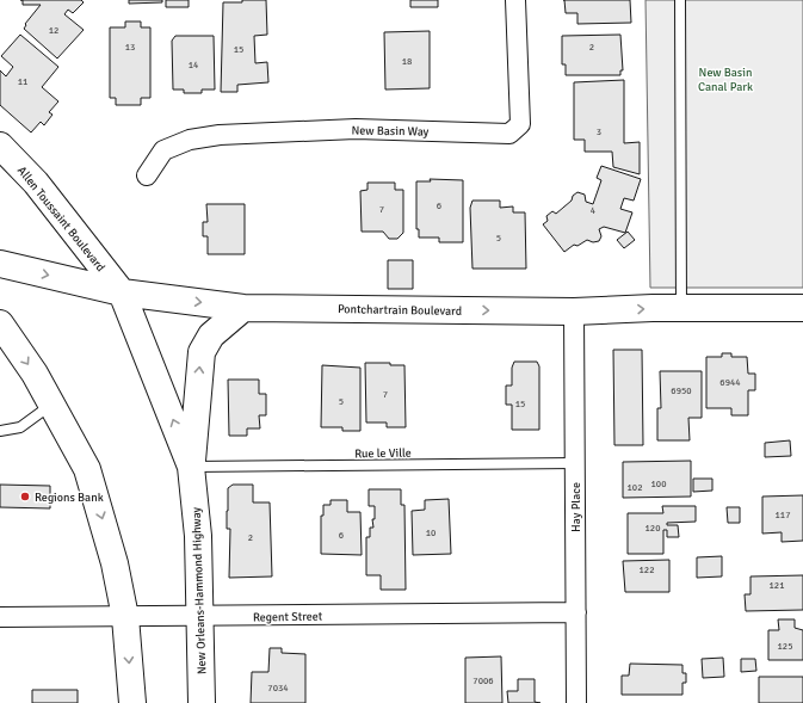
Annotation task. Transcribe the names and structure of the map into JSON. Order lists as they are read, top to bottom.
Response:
{
  "streets": {
    "main road": ["Allen Toussaint Boulevard", "Pontchartrain Boulevard", "New Orleans-Hammond Highway"],
    "street": ["New Basin Way", "Hay Place", "Regent Street"],
    "lane": ["Rue le Ville"]
  },
  "crossings": [
    ["Allen Toussaint Boulevard", "Pontchartrain Boulevard"],
    ["Allen Toussaint Boulevard", "New Orleans-Hammond Highway"],
    ["Pontchartrain Boulevard", "Hay Place"],
    ["Pontchartrain Boulevard", "New Orleans-Hammond Highway"],
    ["Rue le Ville", "Hay Place"],
    ["Rue le Ville", "New Orleans-Hammond Highway"],
    ["Hay Place", "Regent Street"],
    ["New Orleans-Hammond Highway", "Regent Street"]
  ],
  "one_way": ["Pontchartrain Boulevard"],
  "parks": ["New Basin Canal Park"],
  "places": ["Regions Bank"],
  "house_numbers": [
    "12",
    "13",
    "2",
    "15",
    "18",
    "14",
    "11",
    "3",
    "6",
    "7",
    "4",
    "5",
    "6944",
    "6950",
    "7",
    "5",
    "15",
    "100",
    "102",
    "117",
    "120",
    "10",
    "6",
    "2",
    "122",
    "121",
    "125",
    "7006",
    "7034"
  ]
}
